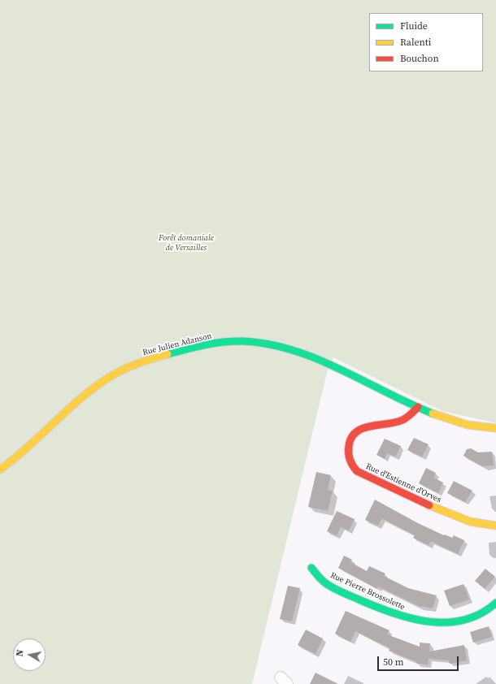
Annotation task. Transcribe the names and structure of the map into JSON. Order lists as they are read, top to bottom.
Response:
{
  "streets": {
    "main road": ["Rue Julien Adanson", "Rue d'Estienne d'Orves", "Rue Pierre Brossolette"]
  },
  "crossings": [
    ["Rue Julien Adanson", "Rue d'Estienne d'Orves"]
  ],
  "parks": ["Forêt domaniale de Versailles"],
  "legend": ["Fluide", "Ralenti", "Bouchon"],
  "scale_bar": "50 m",
  "north": "left"
}
